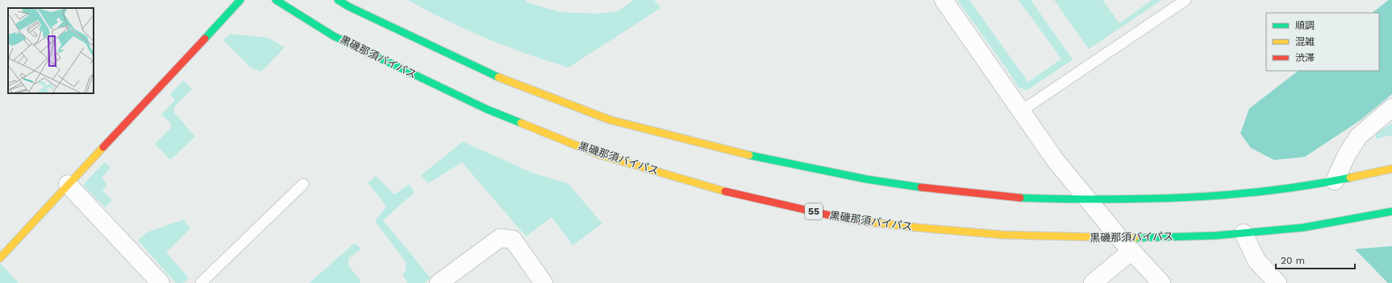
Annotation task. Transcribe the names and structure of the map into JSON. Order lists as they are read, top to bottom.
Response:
{
  "streets": {
    "main road": ["黒磯那須バイパス", "55"]
  },
  "legend": ["順調", "混雑", "渋滞"],
  "scale_bar": "20 m"
}
